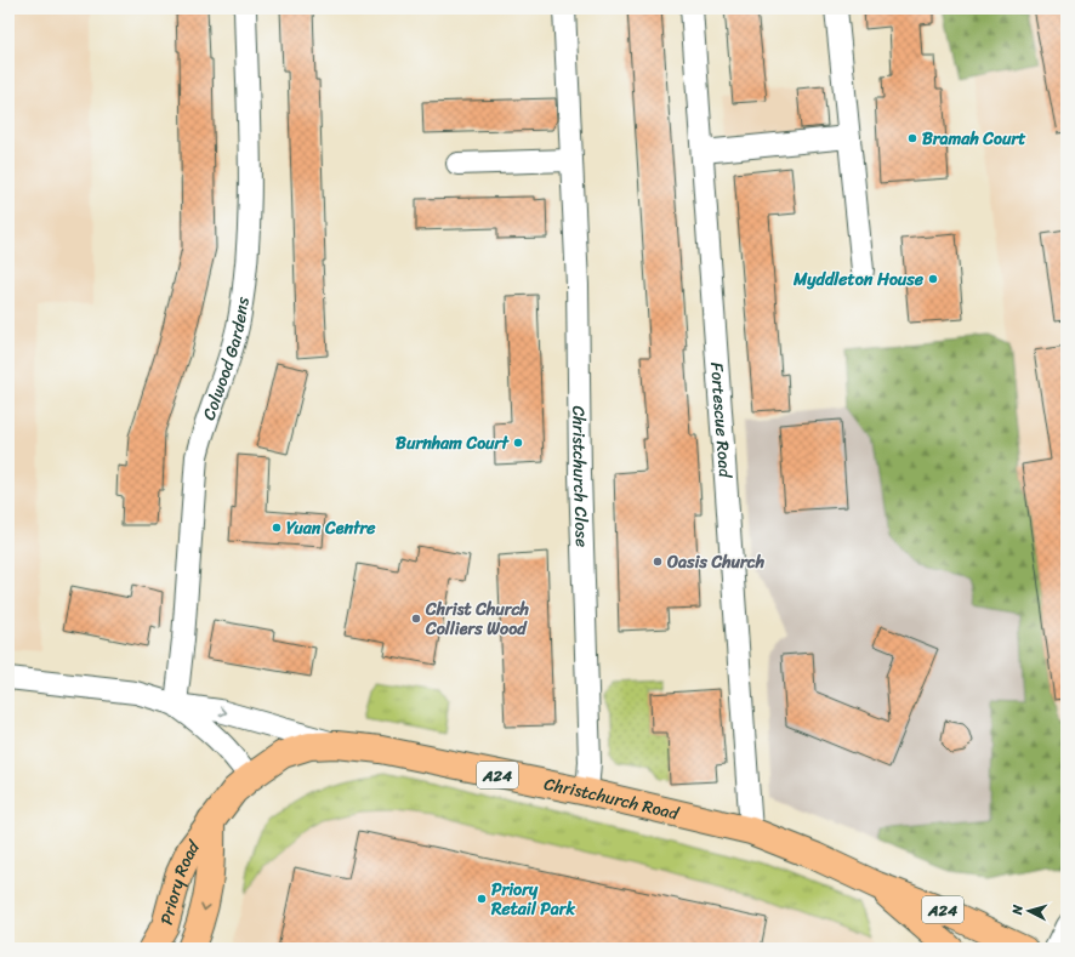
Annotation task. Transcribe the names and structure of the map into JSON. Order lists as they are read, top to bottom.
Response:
{
  "streets": {
    "highway": ["A24", "Christchurch Road", "Priory Road"],
    "street": ["Colwood Gardens", "Fortescue Road", "Christchurch Close"]
  },
  "crossings": [
    ["Colwood Gardens", "Christchurch Road"],
    ["Fortescue Road", "Christchurch Road"],
    ["Christchurch Close", "Christchurch Road"],
    ["Christchurch Road", "Priory Road"]
  ],
  "places": [
    "Bramah Court",
    "Myddleton House",
    "Burnham Court",
    "Yuan Centre",
    "Oasis Church",
    "Christ Church Colliers Wood",
    "Priory Retail Park"
  ],
  "north": "left"
}
